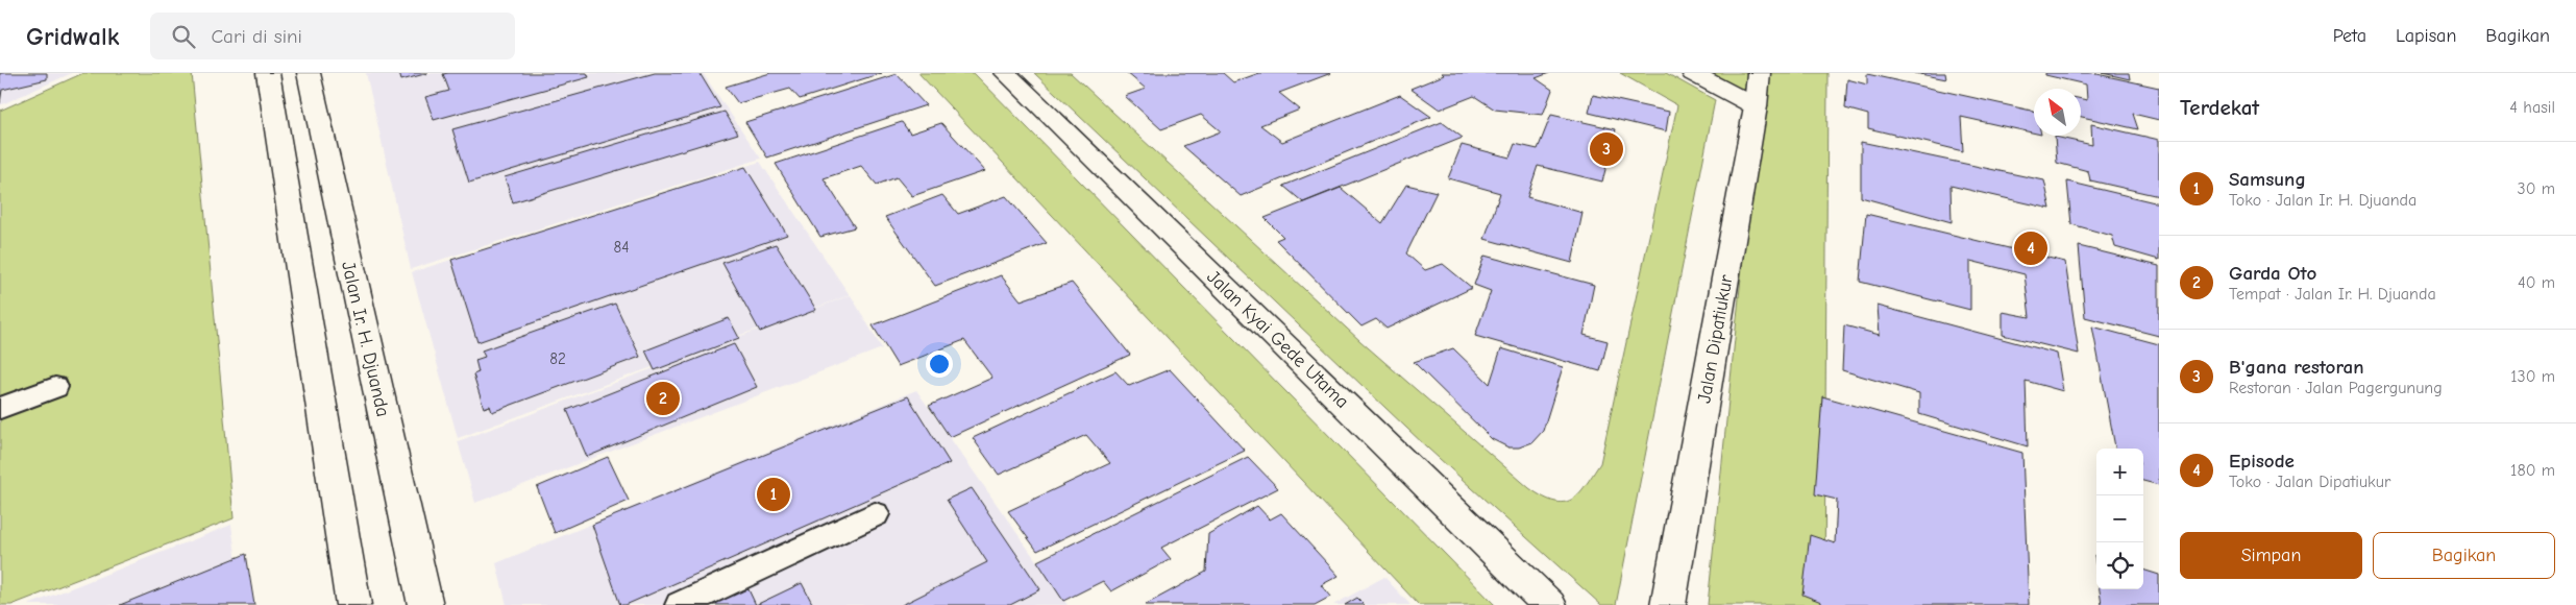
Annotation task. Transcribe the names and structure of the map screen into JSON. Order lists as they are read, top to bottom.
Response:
{
  "streets": {
    "main road": ["Jalan Ir. H. Djuanda", "Jalan Kyai Gede Utama", "Jalan Dipatiukur"]
  },
  "house_numbers": ["84", "82"],
  "north": "top left",
  "page": {
    "header": "Gridwalk",
    "search": "Cari di sini",
    "nav": ["Peta", "Lapisan", "Bagikan"],
    "heading": ["Terdekat", "4 hasil"],
    "pins": [
      "3",
      "4",
      "2",
      "1"
    ],
    "list": [
      {
        "mark": "1",
        "name": "Samsung",
        "note": "Toko · Jalan Ir. H. Djuanda",
        "value": "30 m"
      },
      {
        "mark": "2",
        "name": "Garda Oto",
        "note": "Tempat · Jalan Ir. H. Djuanda",
        "value": "40 m"
      },
      {
        "mark": "3",
        "name": "B'gana restoran",
        "note": "Restoran · Jalan Pagergunung",
        "value": "130 m"
      },
      {
        "mark": "4",
        "name": "Episode",
        "note": "Toko · Jalan Dipatiukur",
        "value": "180 m"
      }
    ],
    "map_buttons": ["+", "−"],
    "buttons": ["Simpan", "Bagikan"]
  }
}
